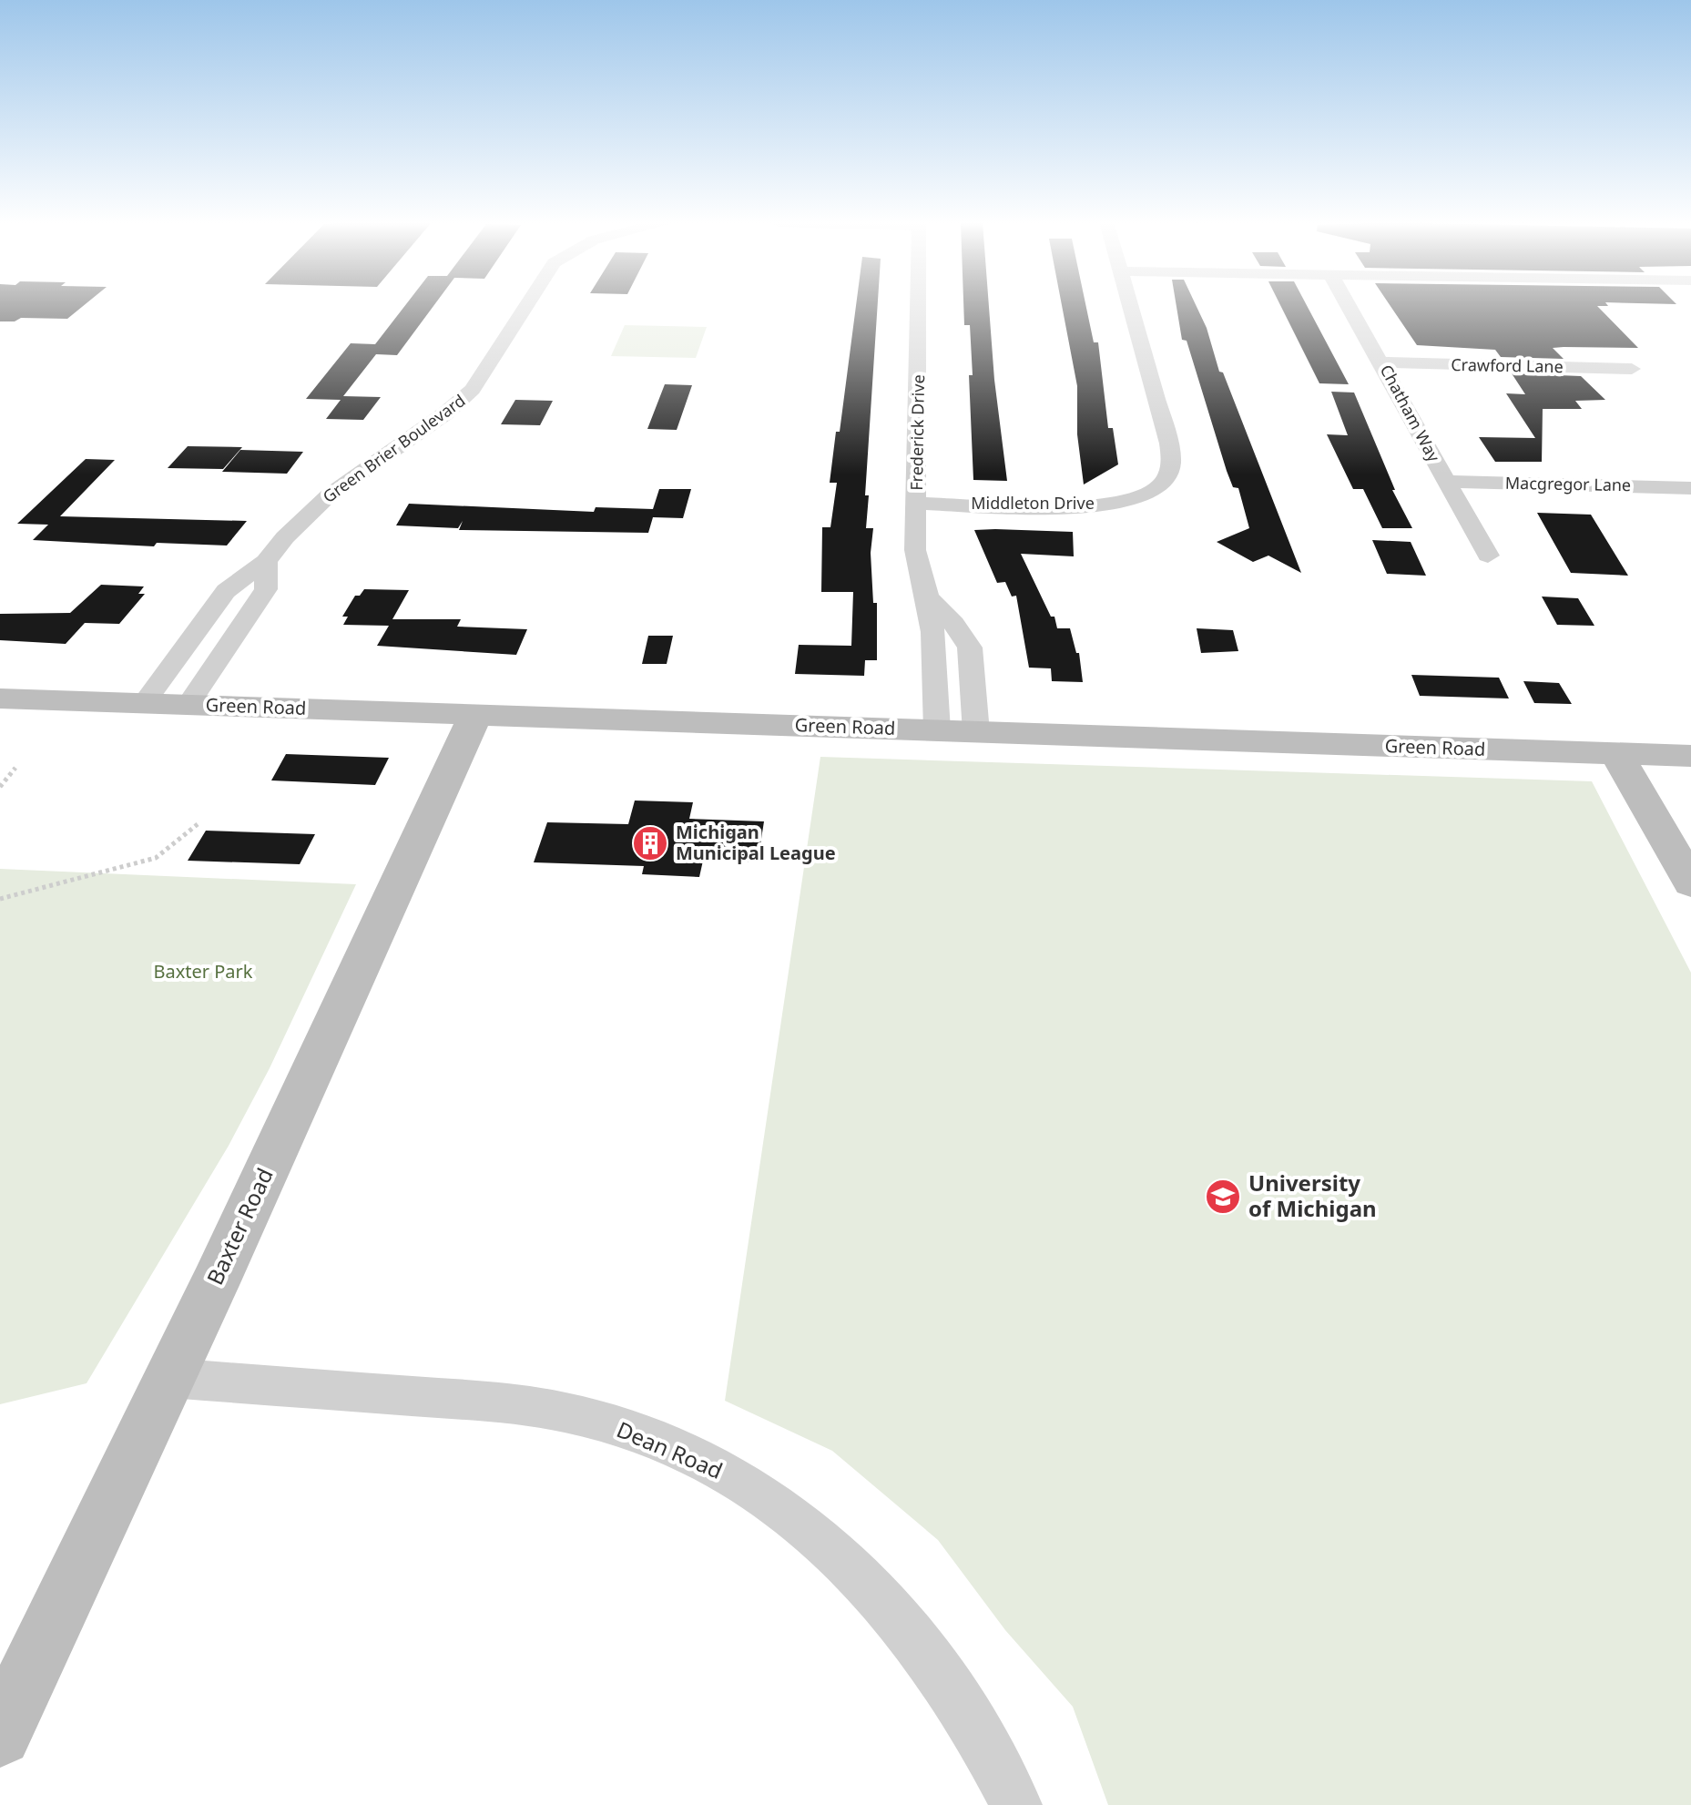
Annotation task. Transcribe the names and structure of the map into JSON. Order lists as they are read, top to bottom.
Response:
{
  "streets": {
    "street": [
      "Crawford Lane",
      "Chatham Way",
      "Frederick Drive",
      "Green Brier Boulevard",
      "Macgregor Lane",
      "Middleton Drive",
      "Green Road",
      "Baxter Road",
      "Dean Road"
    ]
  },
  "crossings": [
    ["Crawford Lane", "Chatham Way"],
    ["Chatham Way", "Macgregor Lane"],
    ["Frederick Drive", "Middleton Drive"],
    ["Frederick Drive", "Green Road"],
    ["Green Brier Boulevard", "Green Road"],
    ["Green Road", "Baxter Road"],
    ["Baxter Road", "Dean Road"]
  ],
  "parks": ["Baxter Park"],
  "places": {
    "building": ["Michigan Municipal League"],
    "school or university": ["University of Michigan"]
  }
}
